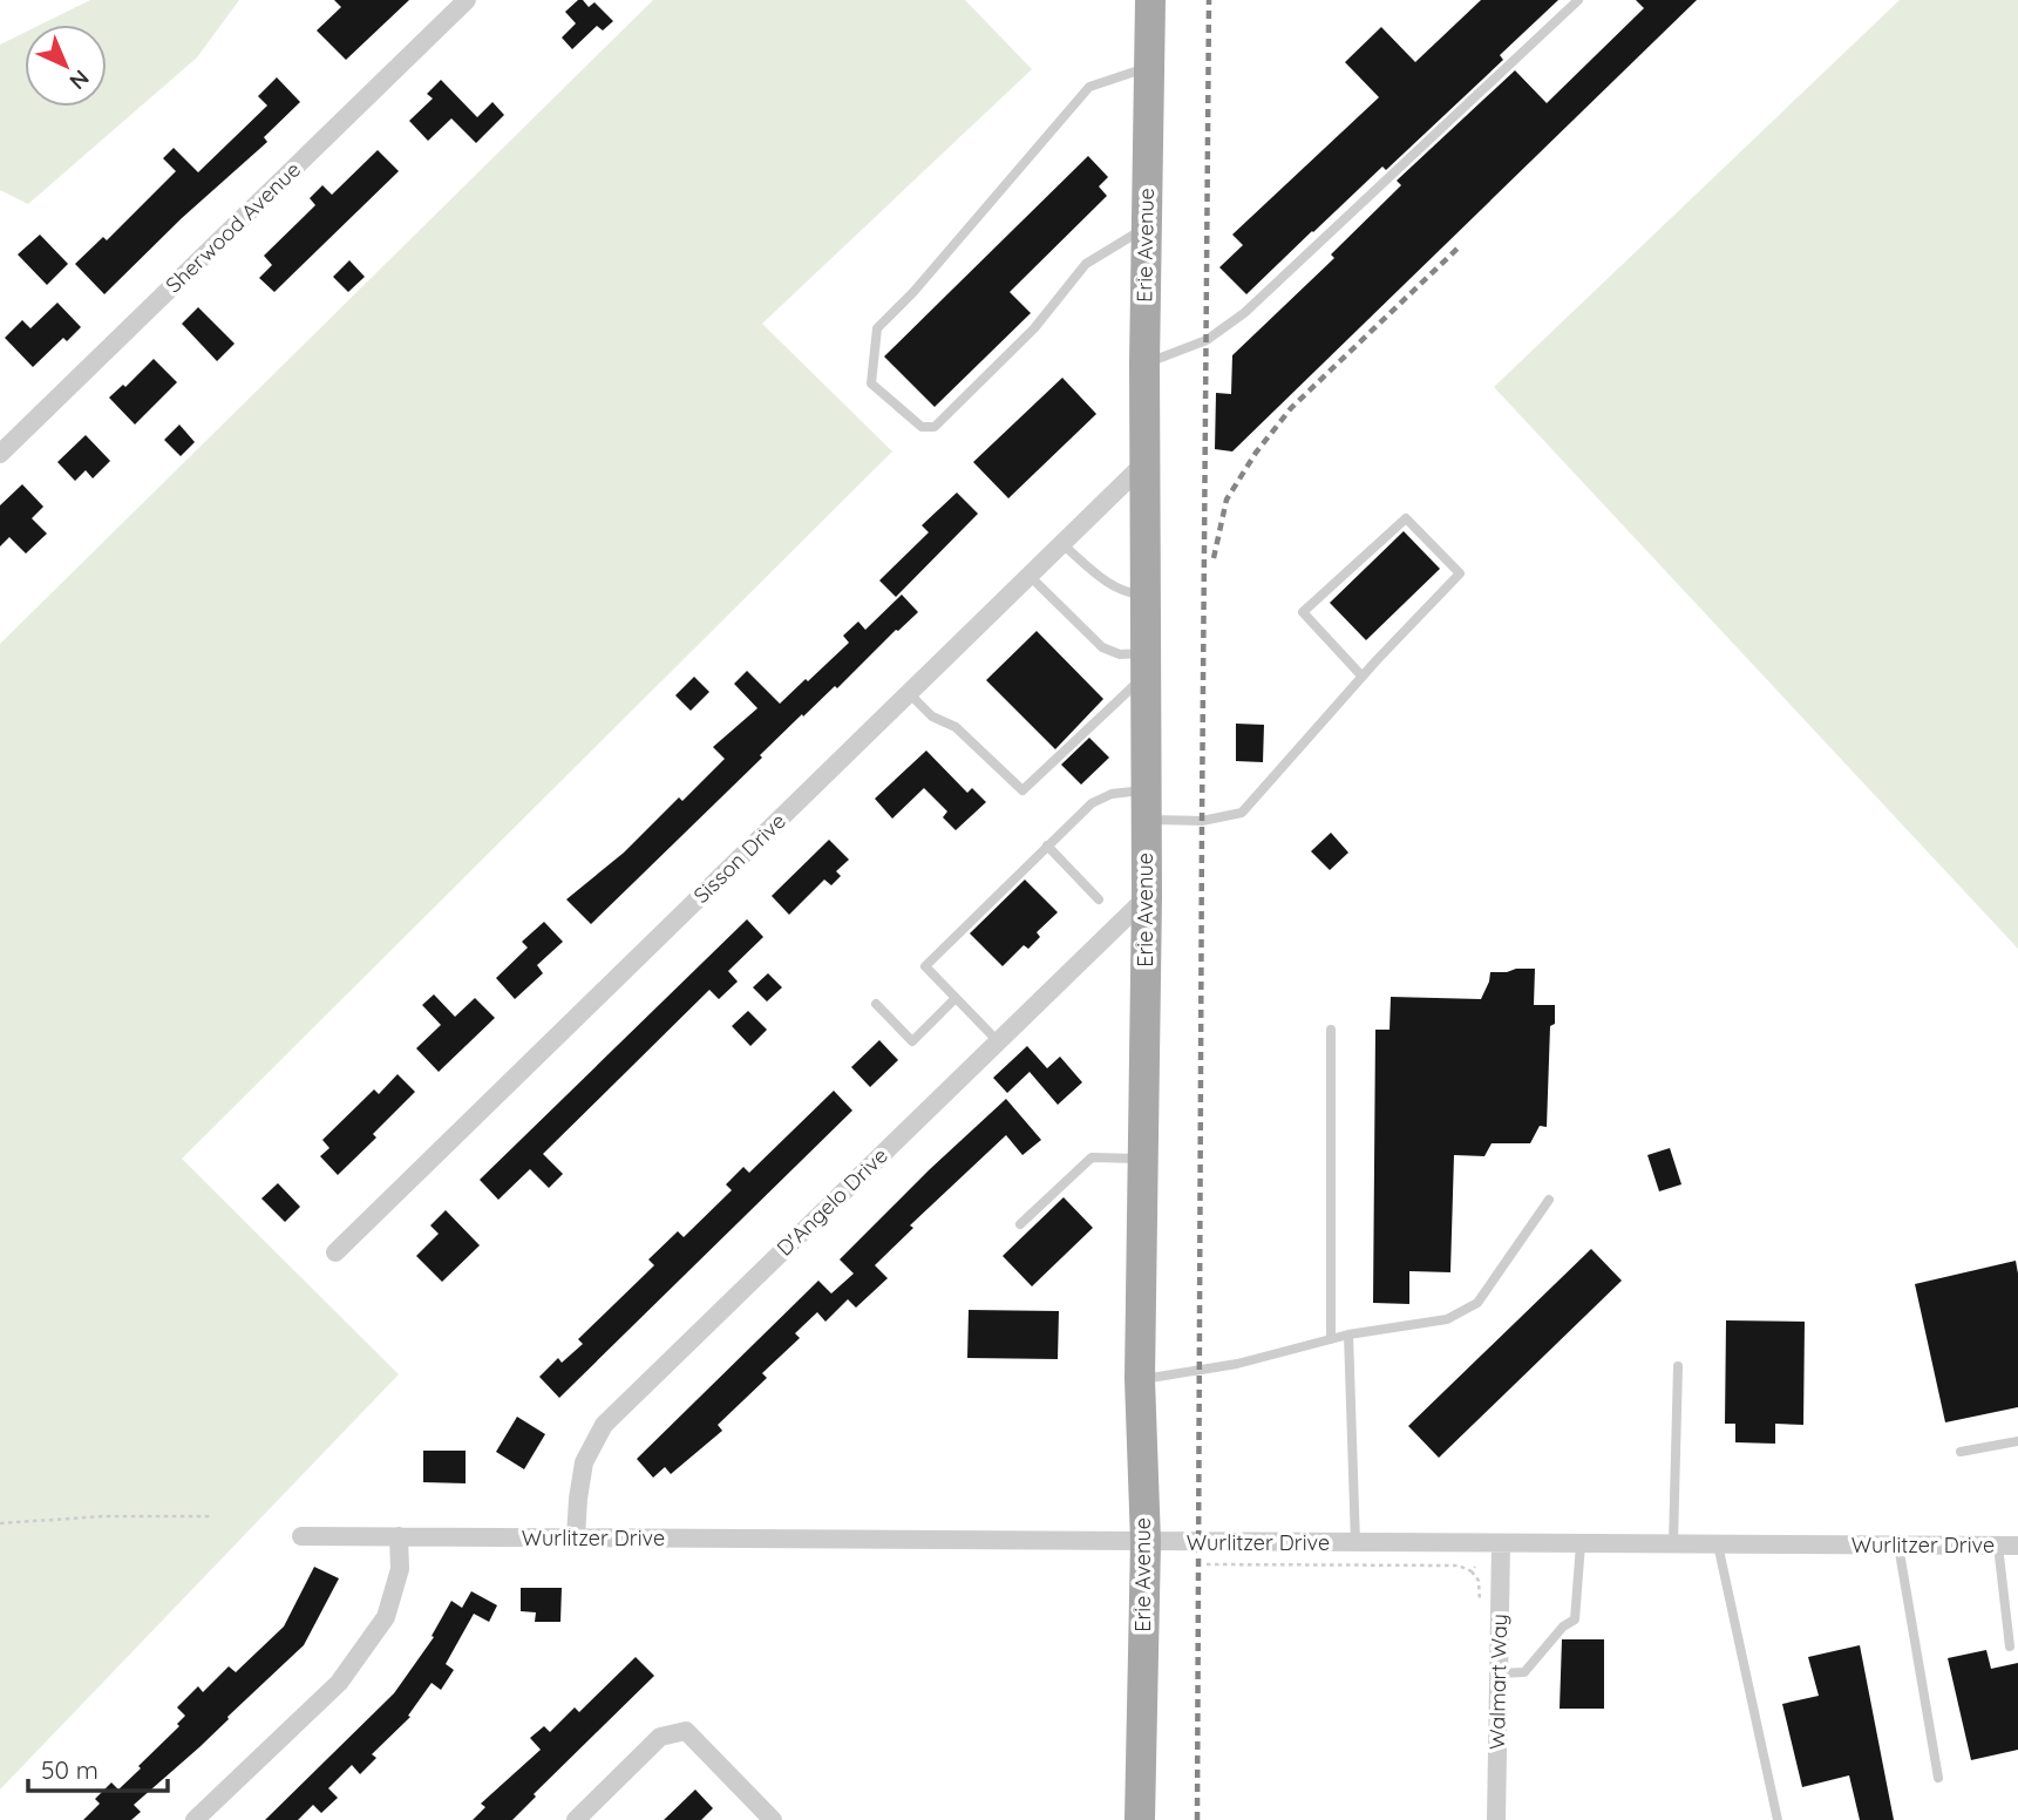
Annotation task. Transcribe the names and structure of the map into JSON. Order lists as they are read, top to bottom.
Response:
{
  "streets": {
    "main road": ["Erie Avenue"],
    "street": [
      "Sherwood Avenue",
      "Sisson Drive",
      "D'Angelo Drive",
      "Wurlitzer Drive",
      "Walmart Way"
    ]
  },
  "crossings": [
    ["Erie Avenue", "Sisson Drive"],
    ["Erie Avenue", "D'Angelo Drive"],
    ["Erie Avenue", "Wurlitzer Drive"],
    ["D'Angelo Drive", "Wurlitzer Drive"],
    ["Wurlitzer Drive", "Walmart Way"]
  ],
  "scale_bar": "50 m",
  "north": "bottom right"
}
